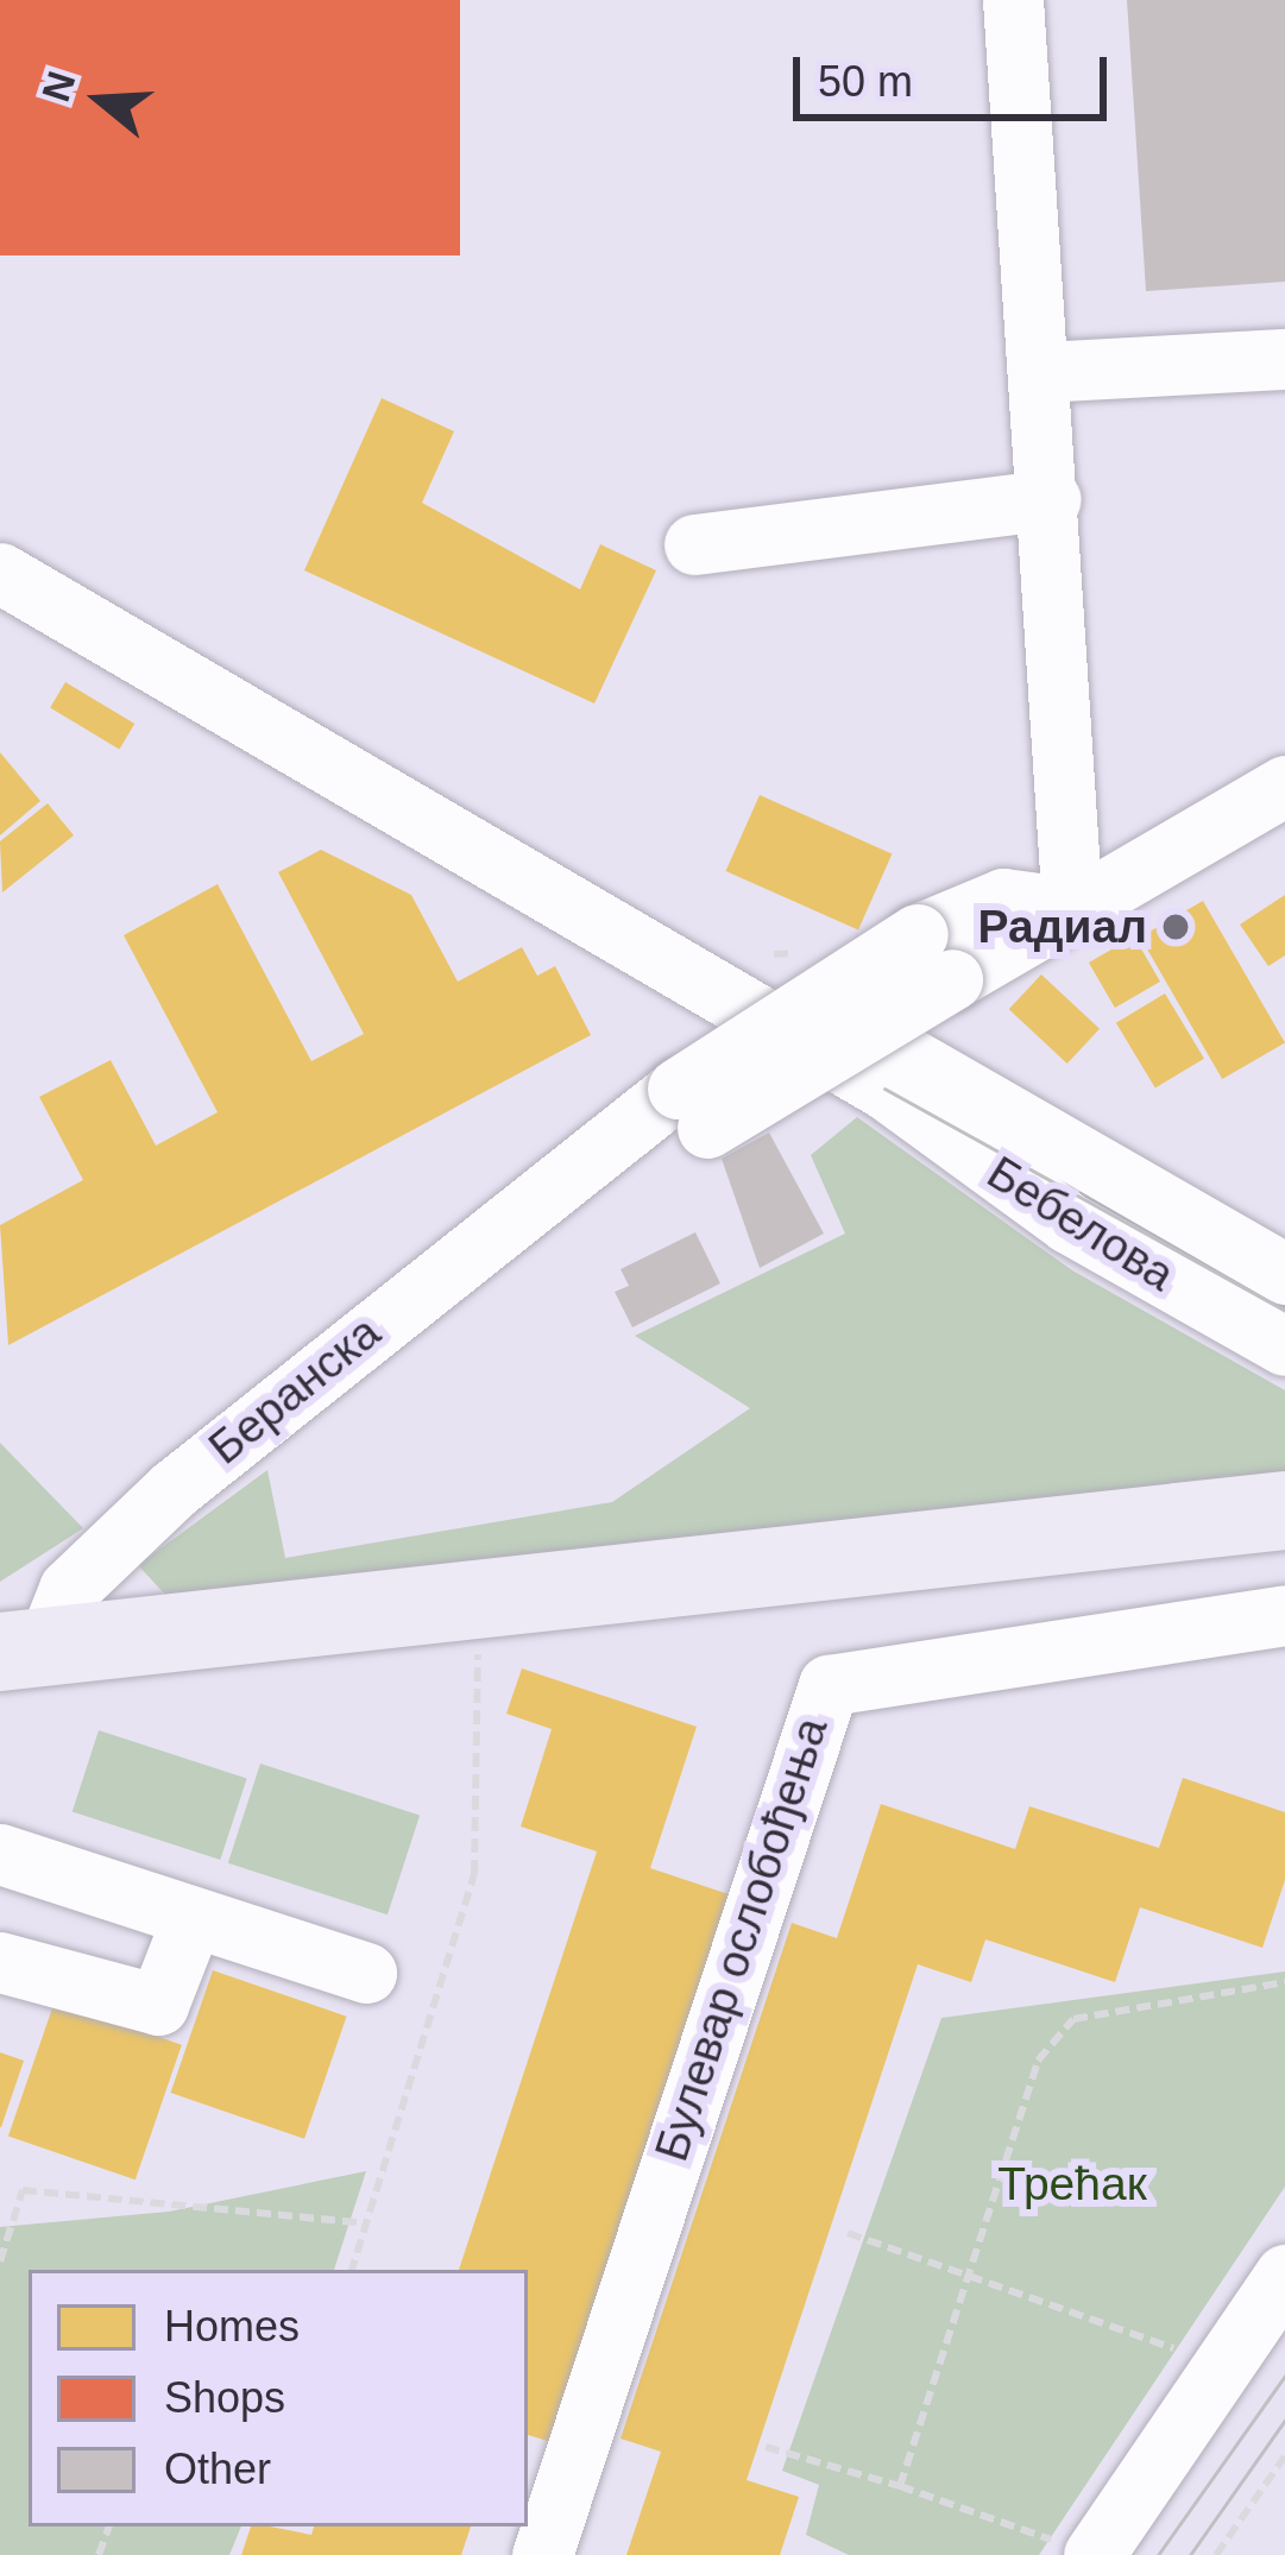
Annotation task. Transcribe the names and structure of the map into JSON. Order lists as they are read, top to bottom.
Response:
{
  "streets": {
    "street": ["Бебелова", "Беранска", "Булевар ослобођења"]
  },
  "parks": ["Трећак"],
  "places": ["Радиал"],
  "legend": ["Homes", "Shops", "Other"],
  "scale_bar": "50 m",
  "north": "left"
}
